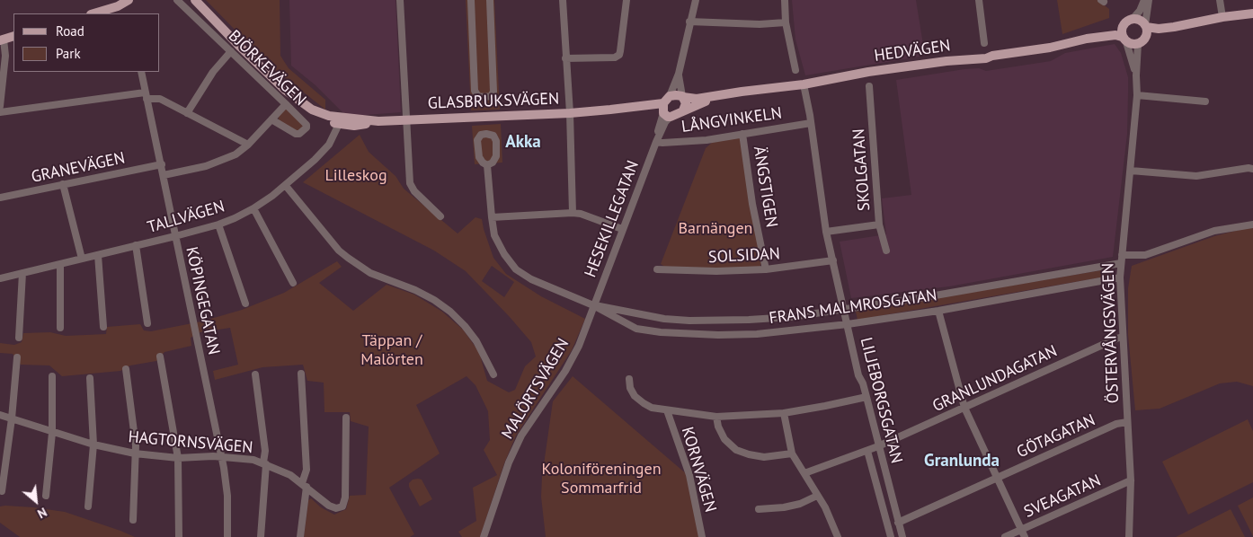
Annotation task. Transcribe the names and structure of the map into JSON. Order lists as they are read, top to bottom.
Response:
{
  "streets": {
    "main road": ["HEDVÄGEN", "GLASBRUKSVÄGEN"],
    "street": [
      "BJÖRKEVÄGEN",
      "LÅNGVINKELN",
      "GRANEVÄGEN",
      "SKOLGATAN",
      "ÄNGSTIGEN",
      "TALLVÄGEN",
      "HESEKILLEGATAN",
      "SOLSIDAN",
      "KÖPINGEGATAN",
      "FRANS MALMROSGATAN",
      "ÖSTERVÅNGSVÄGEN",
      "GRANLUNDAGATAN",
      "MALÖRTSVÄGEN",
      "LILJEBORGSGATAN",
      "GÖTAGATAN",
      "HAGTORNSVÄGEN",
      "KORNVÄGEN",
      "SVEAGATAN"
    ]
  },
  "crossings": [
    ["HEDVÄGEN", "GLASBRUKSVÄGEN"],
    ["HEDVÄGEN", "HESEKILLEGATAN"],
    ["HEDVÄGEN", "ÖSTERVÅNGSVÄGEN"],
    ["HEDVÄGEN", "LILJEBORGSGATAN"],
    ["GLASBRUKSVÄGEN", "TALLVÄGEN"],
    ["GLASBRUKSVÄGEN", "HESEKILLEGATAN"],
    ["LÅNGVINKELN", "ÄNGSTIGEN"],
    ["LÅNGVINKELN", "HESEKILLEGATAN"],
    ["LÅNGVINKELN", "LILJEBORGSGATAN"],
    ["GRANEVÄGEN", "KÖPINGEGATAN"],
    ["ÄNGSTIGEN", "SOLSIDAN"],
    ["TALLVÄGEN", "KÖPINGEGATAN"],
    ["HESEKILLEGATAN", "FRANS MALMROSGATAN"],
    ["HESEKILLEGATAN", "MALÖRTSVÄGEN"],
    ["SOLSIDAN", "LILJEBORGSGATAN"],
    ["KÖPINGEGATAN", "HAGTORNSVÄGEN"],
    ["FRANS MALMROSGATAN", "ÖSTERVÅNGSVÄGEN"],
    ["FRANS MALMROSGATAN", "MALÖRTSVÄGEN"],
    ["FRANS MALMROSGATAN", "LILJEBORGSGATAN"],
    ["ÖSTERVÅNGSVÄGEN", "GRANLUNDAGATAN"],
    ["ÖSTERVÅNGSVÄGEN", "GÖTAGATAN"],
    ["ÖSTERVÅNGSVÄGEN", "SVEAGATAN"],
    ["GRANLUNDAGATAN", "LILJEBORGSGATAN"],
    ["LILJEBORGSGATAN", "GÖTAGATAN"]
  ],
  "districts": ["Akka", "Granlunda"],
  "parks": [
    "Lilleskog",
    "Barnängen",
    "Täppan / Malörten",
    "Koloniföreningen Sommarfrid"
  ],
  "legend": ["Road", "Park"],
  "north": "bottom right"
}
